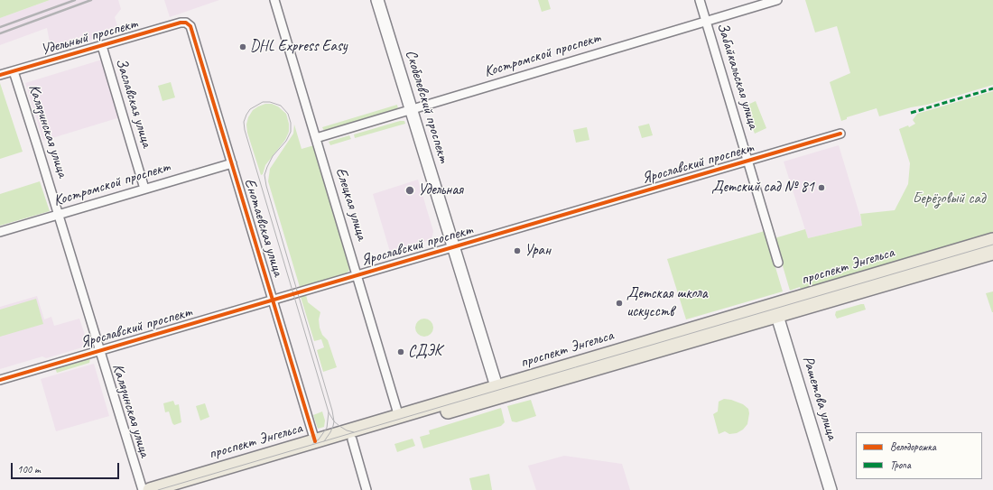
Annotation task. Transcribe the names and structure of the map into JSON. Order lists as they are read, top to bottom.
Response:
{
  "streets": {
    "main road": ["проспект Энгельса"],
    "street": [
      "Удельный проспект",
      "Костромской проспект",
      "Забайкальская улица",
      "Заславская улица",
      "Скобелевский проспект",
      "Калязинская улица",
      "Ярославский проспект",
      "Елецкая улица",
      "Енотаевская улица",
      "Рашетова улица"
    ]
  },
  "crossings": [
    ["Удельный проспект", "Заславская улица"],
    ["Удельный проспект", "Калязинская улица"],
    ["Удельный проспект", "Енотаевская улица"],
    ["Костромской проспект", "Забайкальская улица"],
    ["Костромской проспект", "Заславская улица"],
    ["Костромской проспект", "Скобелевский проспект"],
    ["Костромской проспект", "Калязинская улица"],
    ["Костромской проспект", "Елецкая улица"],
    ["Костромской проспект", "Енотаевская улица"],
    ["Забайкальская улица", "Ярославский проспект"],
    ["Скобелевский проспект", "Ярославский проспект"],
    ["Скобелевский проспект", "проспект Энгельса"],
    ["Калязинская улица", "Ярославский проспект"],
    ["Ярославский проспект", "Елецкая улица"],
    ["Ярославский проспект", "Енотаевская улица"],
    ["Елецкая улица", "проспект Энгельса"],
    ["Енотаевская улица", "проспект Энгельса"],
    ["проспект Энгельса", "Рашетова улица"]
  ],
  "parks": ["Берёзовый сад"],
  "places": [
    "DHL Express Easy",
    "Детский сад № 81",
    "Удельная",
    "Уран",
    "Детская школа искусств",
    "СДЭК"
  ],
  "legend": ["Велодорожка", "Тропа"],
  "scale_bar": "100 m"
}
